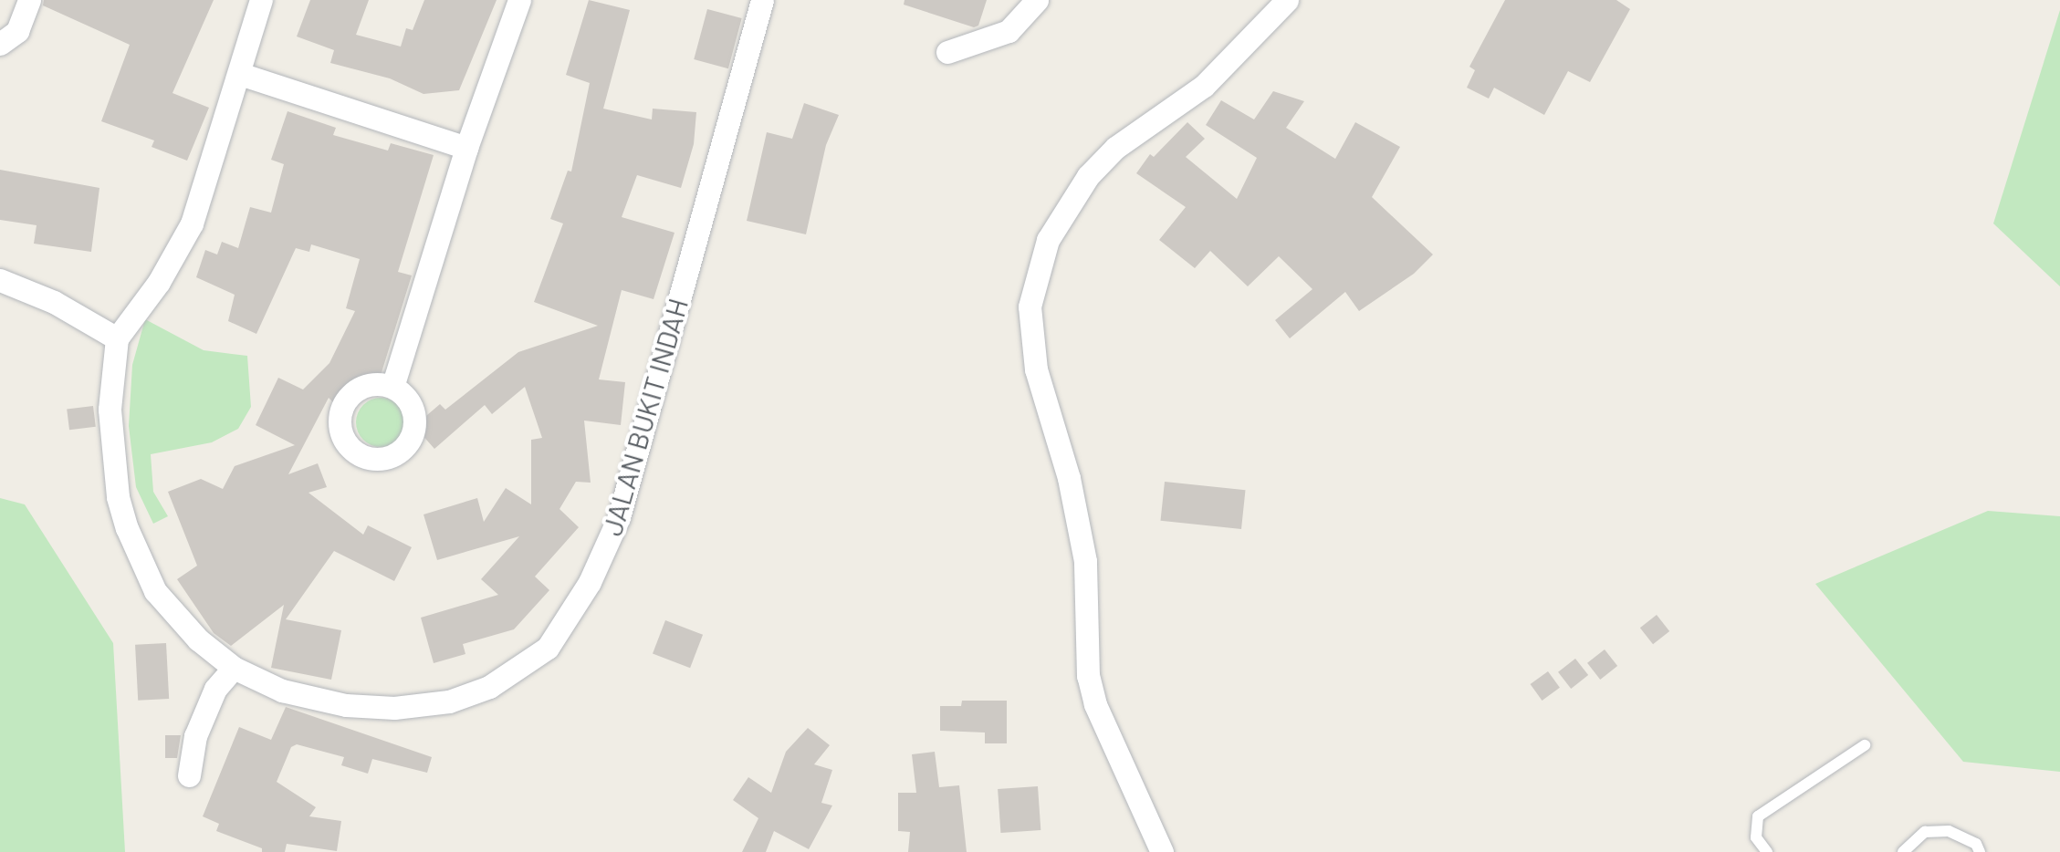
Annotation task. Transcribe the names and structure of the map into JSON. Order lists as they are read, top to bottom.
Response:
{
  "streets": {
    "street": ["JALAN BUKIT INDAH"]
  }
}
